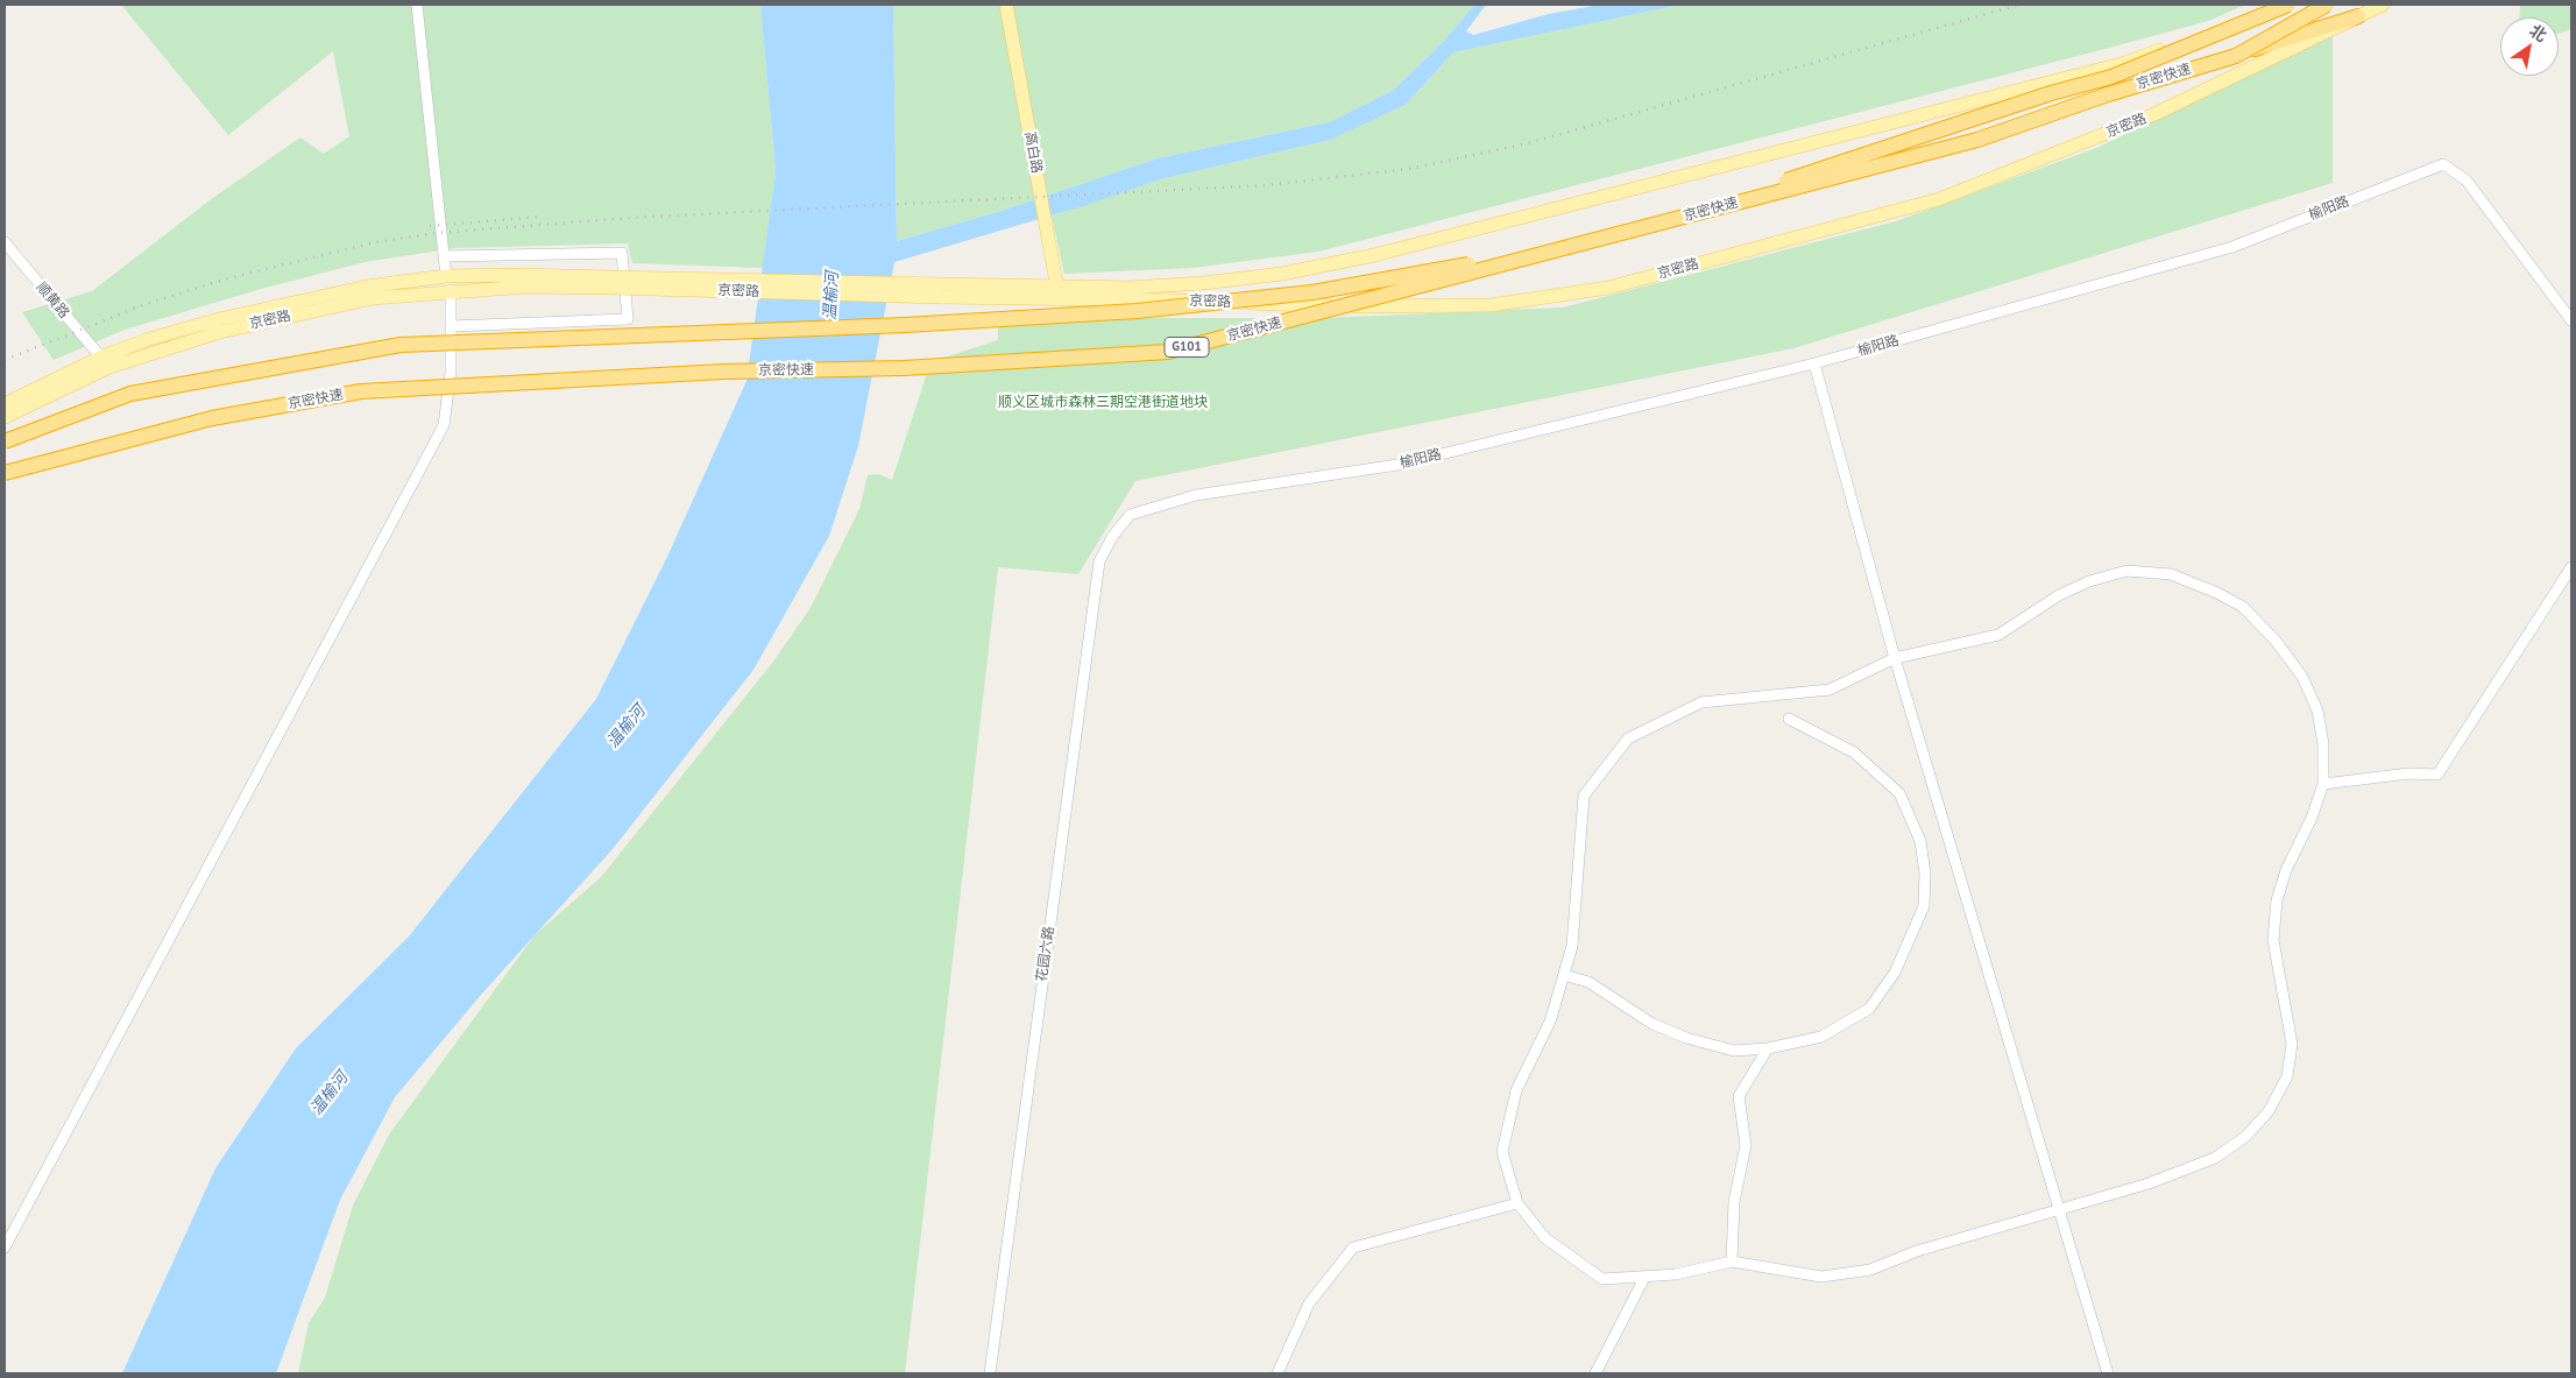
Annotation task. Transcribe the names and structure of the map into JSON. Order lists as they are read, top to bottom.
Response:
{
  "streets": {
    "highway": ["京密快速", "G101"],
    "main road": ["京密路", "高白路"],
    "street": ["榆阳路", "顺黄路", "花园六路"]
  },
  "crossings": [
    ["京密路", "高白路"],
    ["京密路", "顺黄路"],
    ["榆阳路", "花园六路"]
  ],
  "water": ["温榆河"],
  "parks": ["顺义区城市森林三期空港街道地块"],
  "north": "top right"
}
